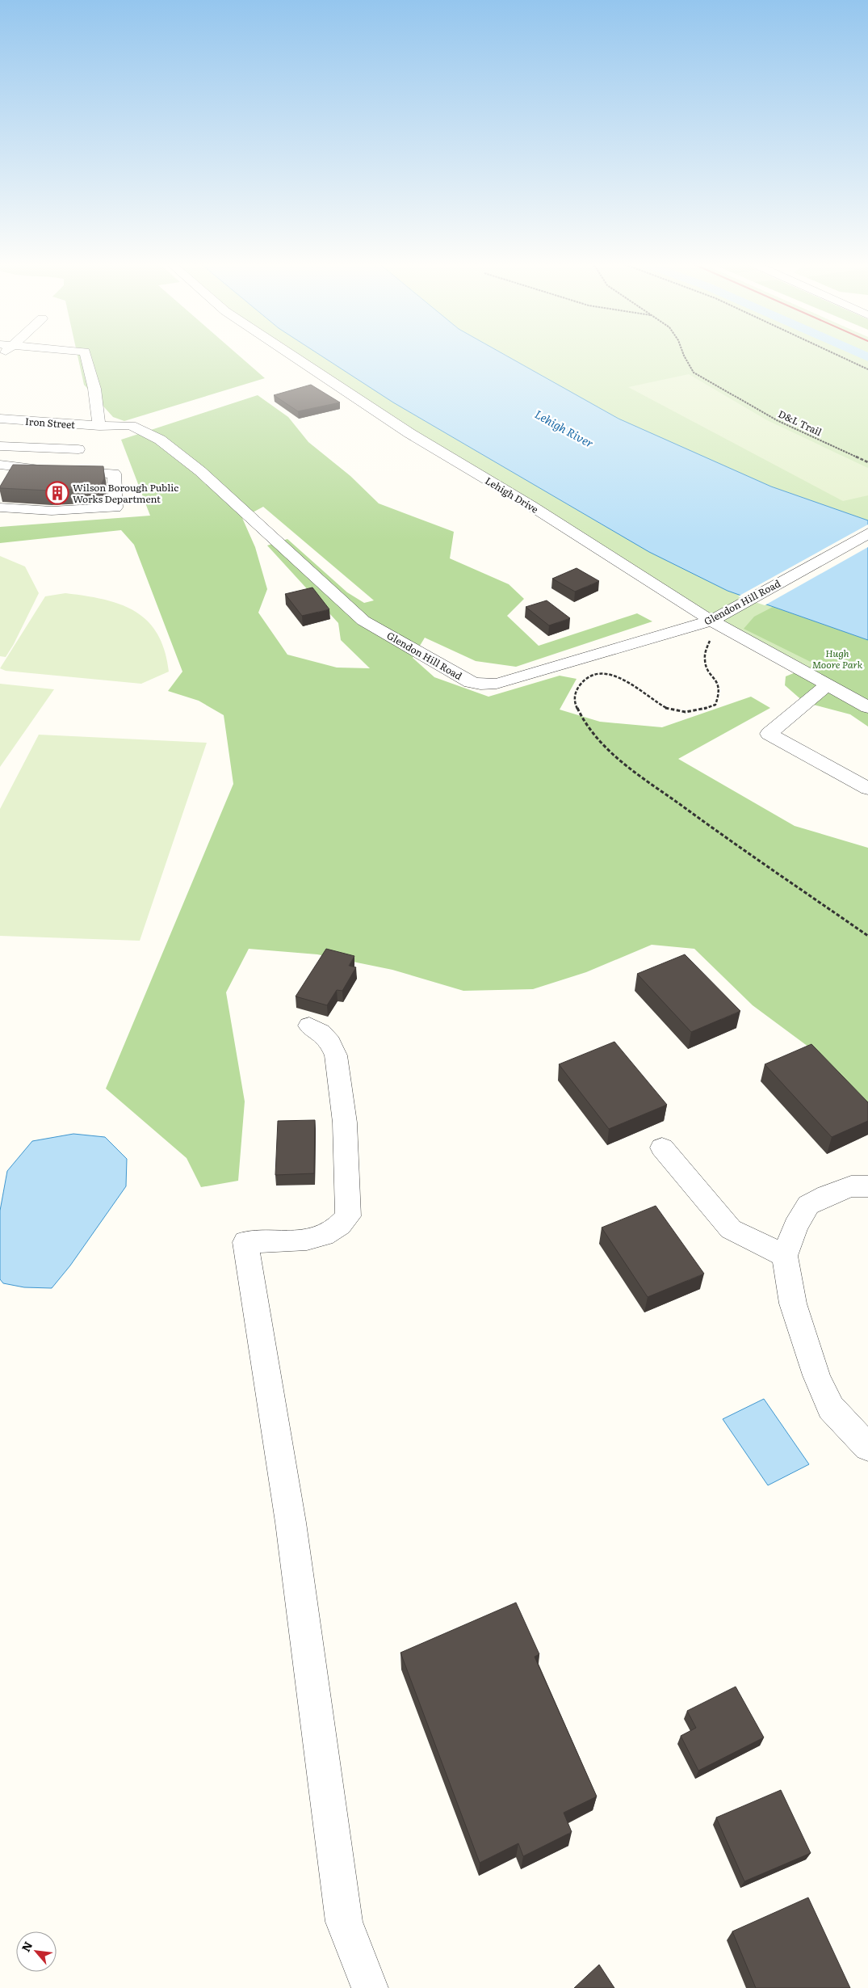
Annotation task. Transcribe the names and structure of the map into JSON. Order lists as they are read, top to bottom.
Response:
{
  "streets": {
    "street": ["Iron Street", "Lehigh Drive", "Glendon Hill Road"],
    "path": ["D&L Trail"]
  },
  "crossings": [
    ["Iron Street", "Glendon Hill Road"],
    ["Lehigh Drive", "Glendon Hill Road"]
  ],
  "water": ["Lehigh River"],
  "parks": ["Hugh Moore Park"],
  "places": {
    "building": ["Wilson Borough Public Works Department"]
  },
  "north": "top left"
}
